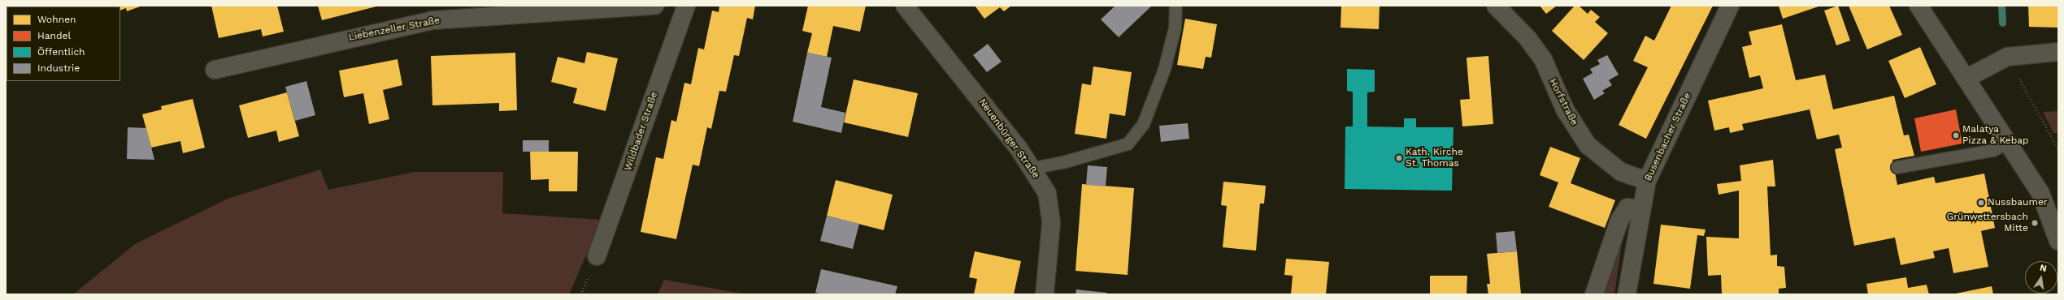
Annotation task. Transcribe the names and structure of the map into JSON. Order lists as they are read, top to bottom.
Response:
{
  "streets": {
    "street": [
      "Liebenzeller Straße",
      "Horfstraße",
      "Wildbader Straße",
      "Busenbacher Straße",
      "Neuenbürger Straße"
    ]
  },
  "crossings": [
    ["Horfstraße", "Busenbacher Straße"]
  ],
  "places": [
    "Malatya Pizza & Kebap",
    "Kath. Kirche St. Thomas",
    "Nussbaumer",
    "Grünwettersbach Mitte"
  ],
  "legend": [
    "Wohnen",
    "Handel",
    "Öffentlich",
    "Industrie"
  ],
  "north": "top"
}
